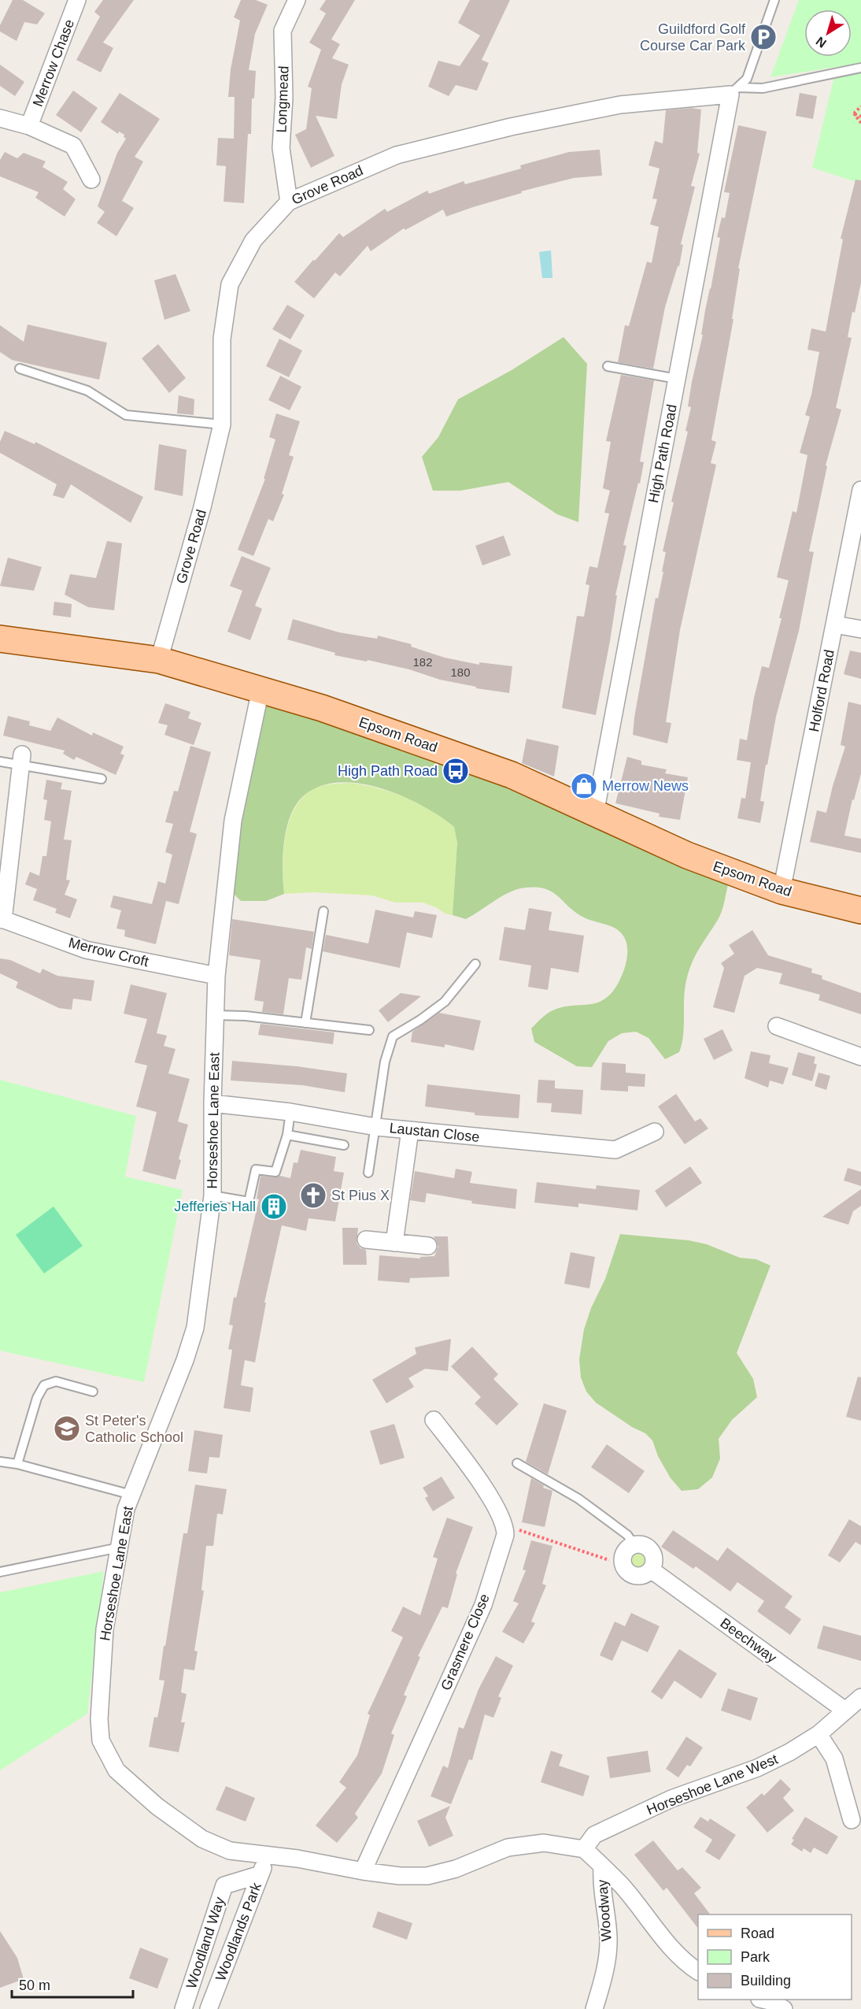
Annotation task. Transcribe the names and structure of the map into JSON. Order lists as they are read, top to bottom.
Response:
{
  "streets": {
    "main road": ["Epsom Road"],
    "street": [
      "Merrow Chase",
      "Longmead",
      "Grove Road",
      "High Path Road",
      "Holford Road",
      "Merrow Croft",
      "Horseshoe Lane East",
      "Laustan Close",
      "Beechway",
      "Grasmere Close",
      "Horseshoe Lane West",
      "Woodway",
      "Woodlands Park",
      "Woodland Way"
    ]
  },
  "crossings": [
    ["Longmead", "Grove Road"],
    ["Grove Road", "High Path Road"],
    ["Grove Road", "Epsom Road"],
    ["High Path Road", "Epsom Road"],
    ["Holford Road", "Epsom Road"],
    ["Epsom Road", "Horseshoe Lane East"],
    ["Merrow Croft", "Horseshoe Lane East"],
    ["Horseshoe Lane East", "Laustan Close"],
    ["Horseshoe Lane East", "Grasmere Close"],
    ["Horseshoe Lane East", "Horseshoe Lane West"],
    ["Horseshoe Lane East", "Woodlands Park"],
    ["Beechway", "Horseshoe Lane West"],
    ["Woodlands Park", "Woodland Way"]
  ],
  "places": {
    "parking": ["Guildford Golf Course Car Park"],
    "bus stop": ["High Path Road"],
    "shop": ["Merrow News"],
    "church": ["St Pius X"],
    "building": ["Jefferies Hall"],
    "school or university": ["St Peter's Catholic School"]
  },
  "house_numbers": ["182", "180"],
  "legend": ["Road", "Park", "Building"],
  "scale_bar": "50 m",
  "north": "bottom left"
}
